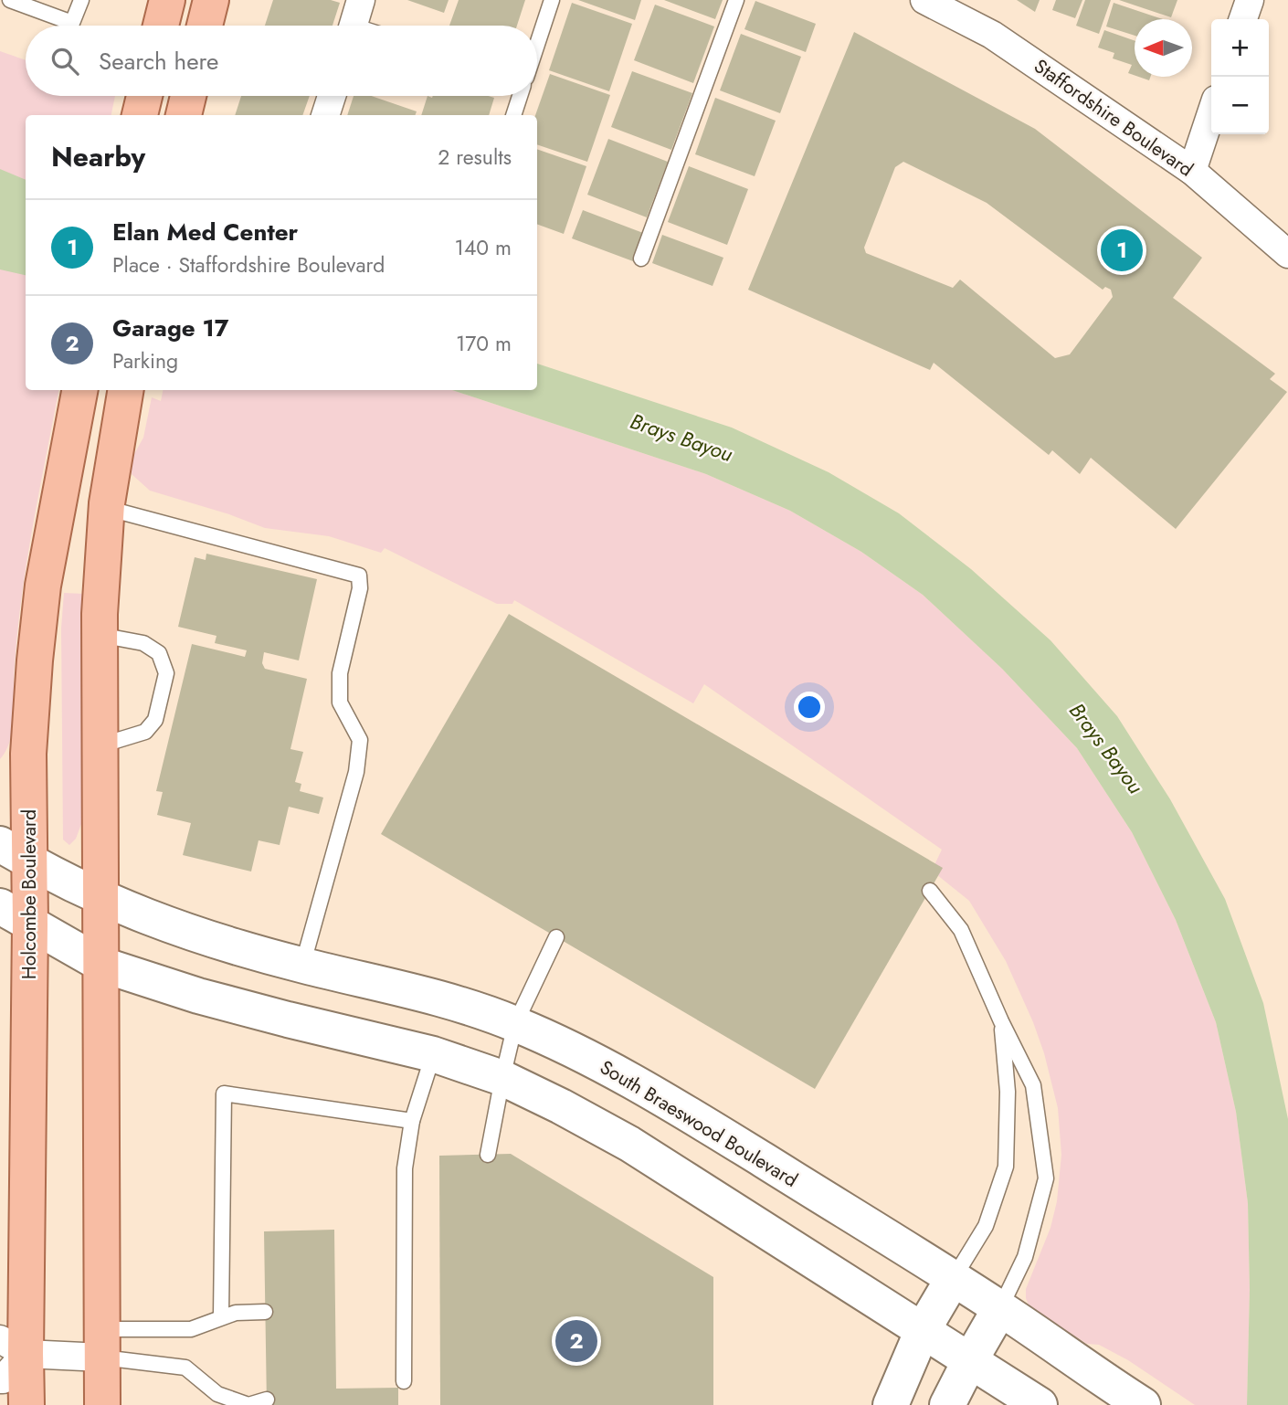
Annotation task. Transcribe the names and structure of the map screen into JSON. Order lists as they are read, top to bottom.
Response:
{
  "streets": {
    "main road": ["Holcombe Boulevard", "South Braeswood Boulevard"],
    "street": ["Staffordshire Boulevard"]
  },
  "crossings": [
    ["Holcombe Boulevard", "South Braeswood Boulevard"]
  ],
  "water": ["Brays Bayou"],
  "north": "left",
  "page": {
    "map_buttons": ["+", "−"],
    "search": "Search here",
    "heading": ["Nearby", "2 results"],
    "list": [
      {
        "mark": "1",
        "name": "Elan Med Center",
        "note": "Place · Staffordshire Boulevard",
        "value": "140 m"
      },
      {
        "mark": "2",
        "name": "Garage 17",
        "note": "Parking",
        "value": "170 m"
      }
    ],
    "pins": ["1", "2"]
  }
}
